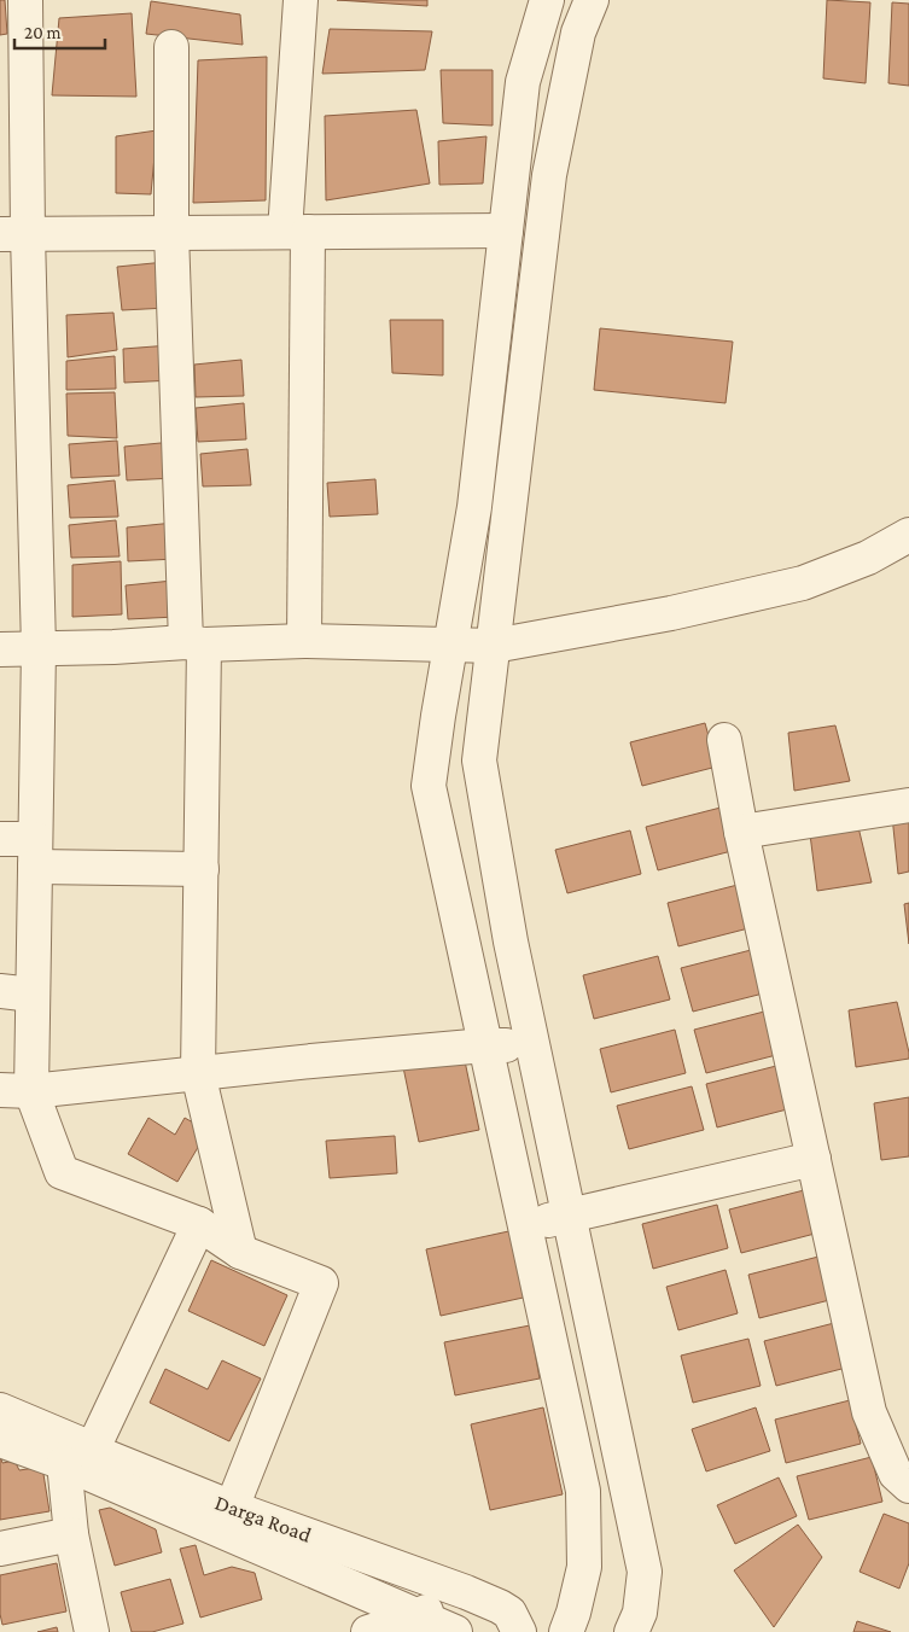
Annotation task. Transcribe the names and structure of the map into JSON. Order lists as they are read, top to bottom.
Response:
{
  "streets": {
    "street": ["Darga Road"]
  },
  "scale_bar": "20 m"
}
